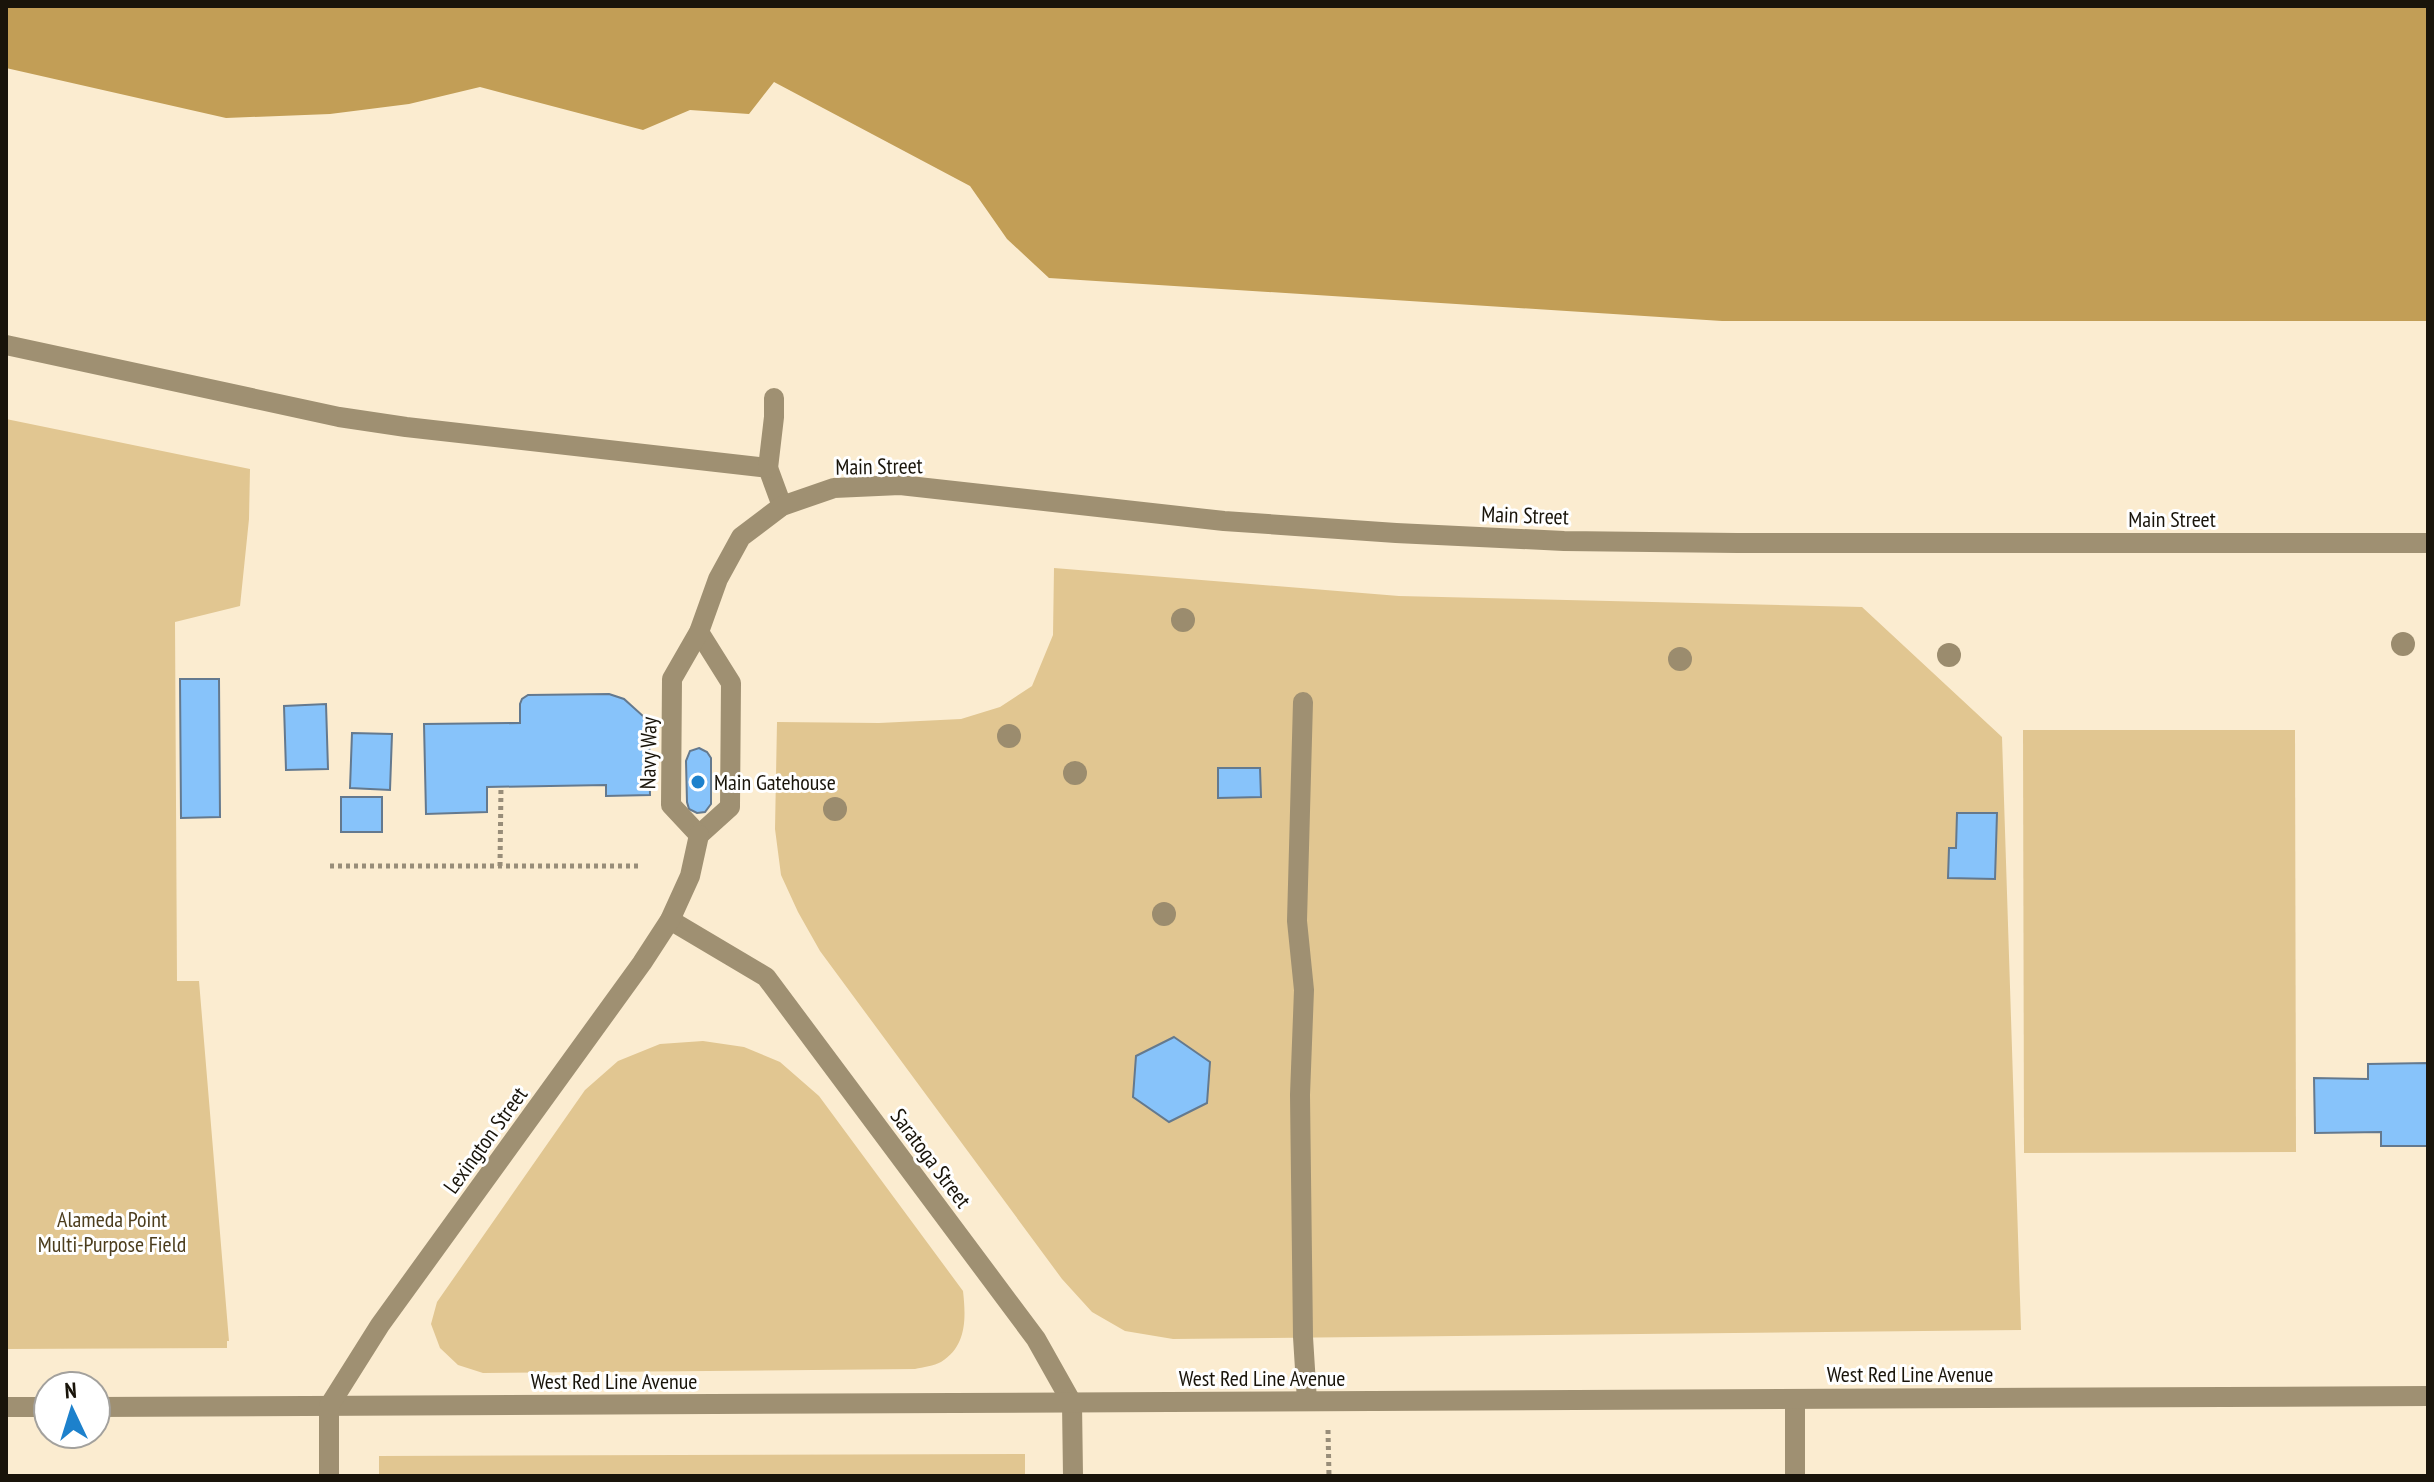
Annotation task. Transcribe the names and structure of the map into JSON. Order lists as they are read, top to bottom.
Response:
{
  "streets": {
    "street": [
      "Main Street",
      "Navy Way",
      "Lexington Street",
      "Saratoga Street",
      "West Red Line Avenue"
    ]
  },
  "crossings": [
    ["Main Street", "Navy Way"],
    ["Navy Way", "Lexington Street"],
    ["Lexington Street", "Saratoga Street"],
    ["Lexington Street", "West Red Line Avenue"],
    ["Saratoga Street", "West Red Line Avenue"]
  ],
  "parks": ["Alameda Point Multi-Purpose Field"],
  "places": ["Main Gatehouse"],
  "north": "top"
}
